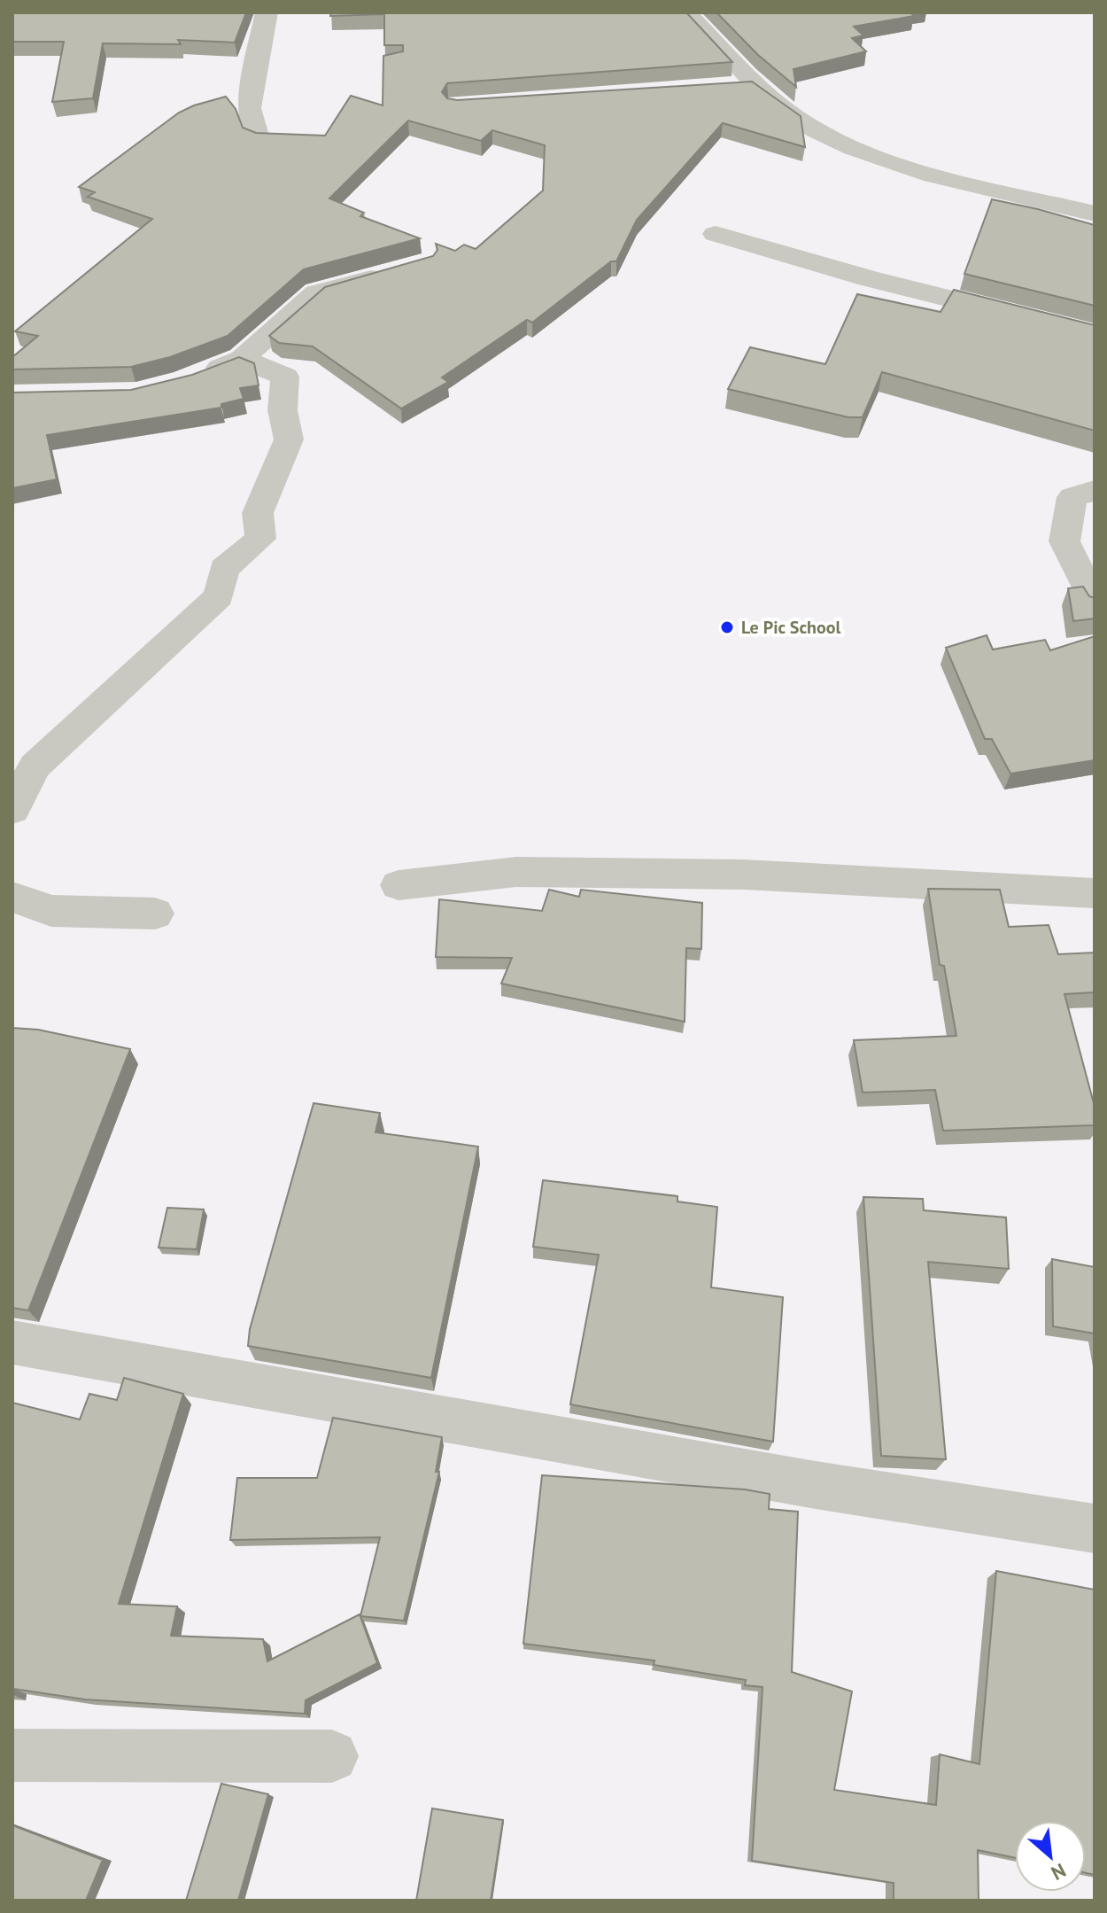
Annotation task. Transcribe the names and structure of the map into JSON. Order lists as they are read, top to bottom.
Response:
{
  "places": ["Le Pic School"],
  "north": "bottom right"
}
